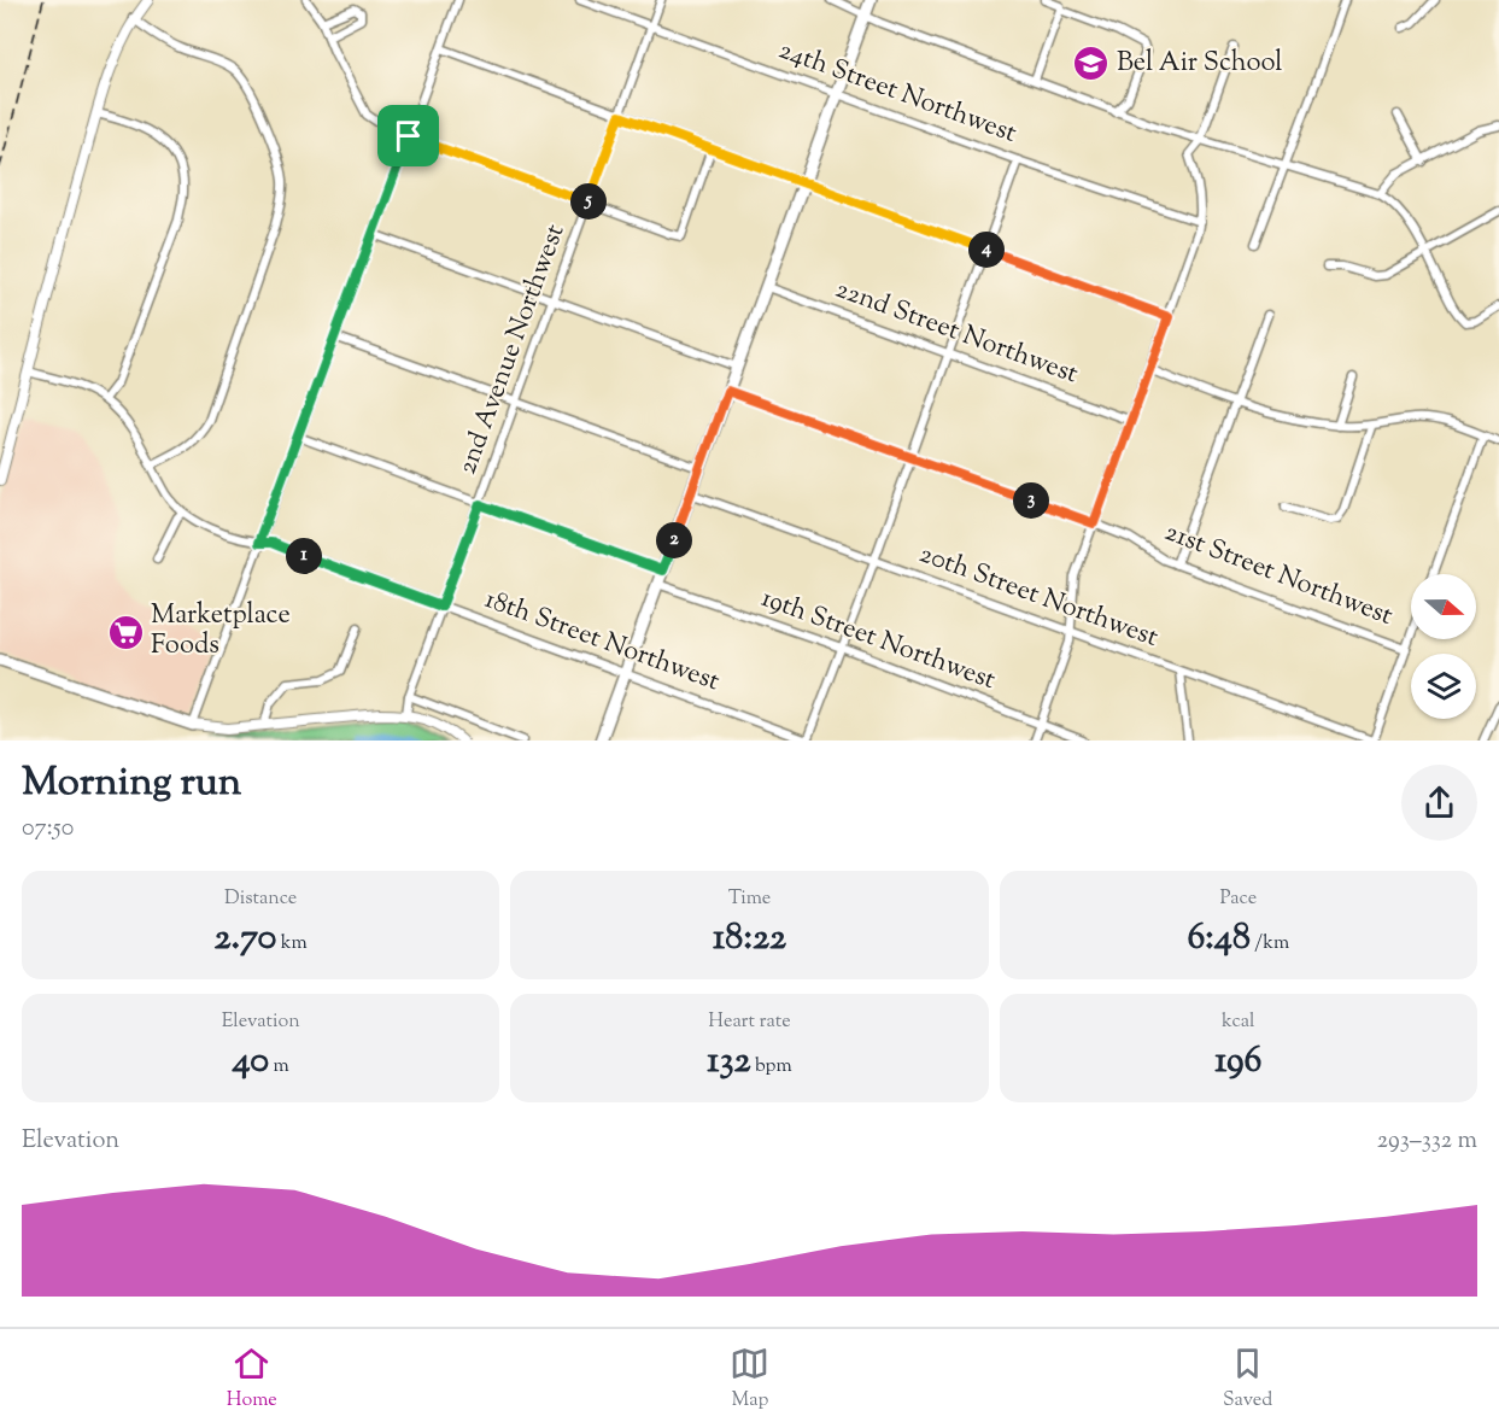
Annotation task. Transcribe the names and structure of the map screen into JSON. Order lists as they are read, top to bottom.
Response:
{
  "streets": {
    "street": [
      "24th Street Northwest",
      "22nd Street Northwest",
      "2nd Avenue Northwest",
      "21st Street Northwest",
      "20th Street Northwest",
      "19th Street Northwest",
      "18th Street Northwest"
    ]
  },
  "crossings": [
    ["24th Street Northwest", "2nd Avenue Northwest"],
    ["2nd Avenue Northwest", "18th Street Northwest"]
  ],
  "places": {
    "school or university": ["Bel Air School"],
    "supermarket": ["Marketplace Foods"]
  },
  "north": "right",
  "page": {
    "pins": [
      "5",
      "4",
      "3",
      "2",
      "1"
    ],
    "heading": ["Morning run", "07:50"],
    "stats": [
      ["Distance", "2.70 km"],
      ["Time", "18:22"],
      ["Pace", "6:48 /km"],
      ["Elevation", "40 m"],
      ["Heart rate", "132 bpm"],
      ["kcal", "196"]
    ],
    "chart": ["Elevation", "293–332 m"],
    "tabs": ["Home", "Map", "Saved"]
  }
}
